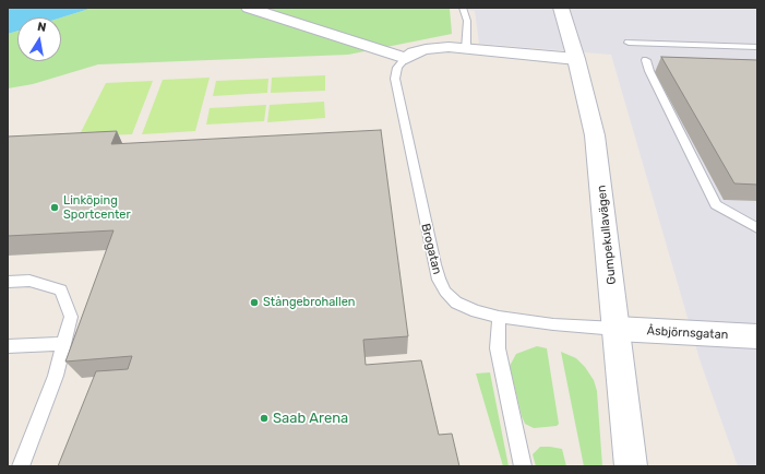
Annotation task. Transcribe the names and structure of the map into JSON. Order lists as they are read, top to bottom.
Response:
{
  "streets": {
    "street": ["Gumpekullavägen", "Åsbjörnsgatan"],
    "lane": ["Brogatan"]
  },
  "crossings": [
    ["Gumpekullavägen", "Brogatan"],
    ["Gumpekullavägen", "Åsbjörnsgatan"],
    ["Brogatan", "Åsbjörnsgatan"]
  ],
  "places": ["Linköping Sportcenter", "Stångebrohallen", "Saab Arena"],
  "north": "top"
}
